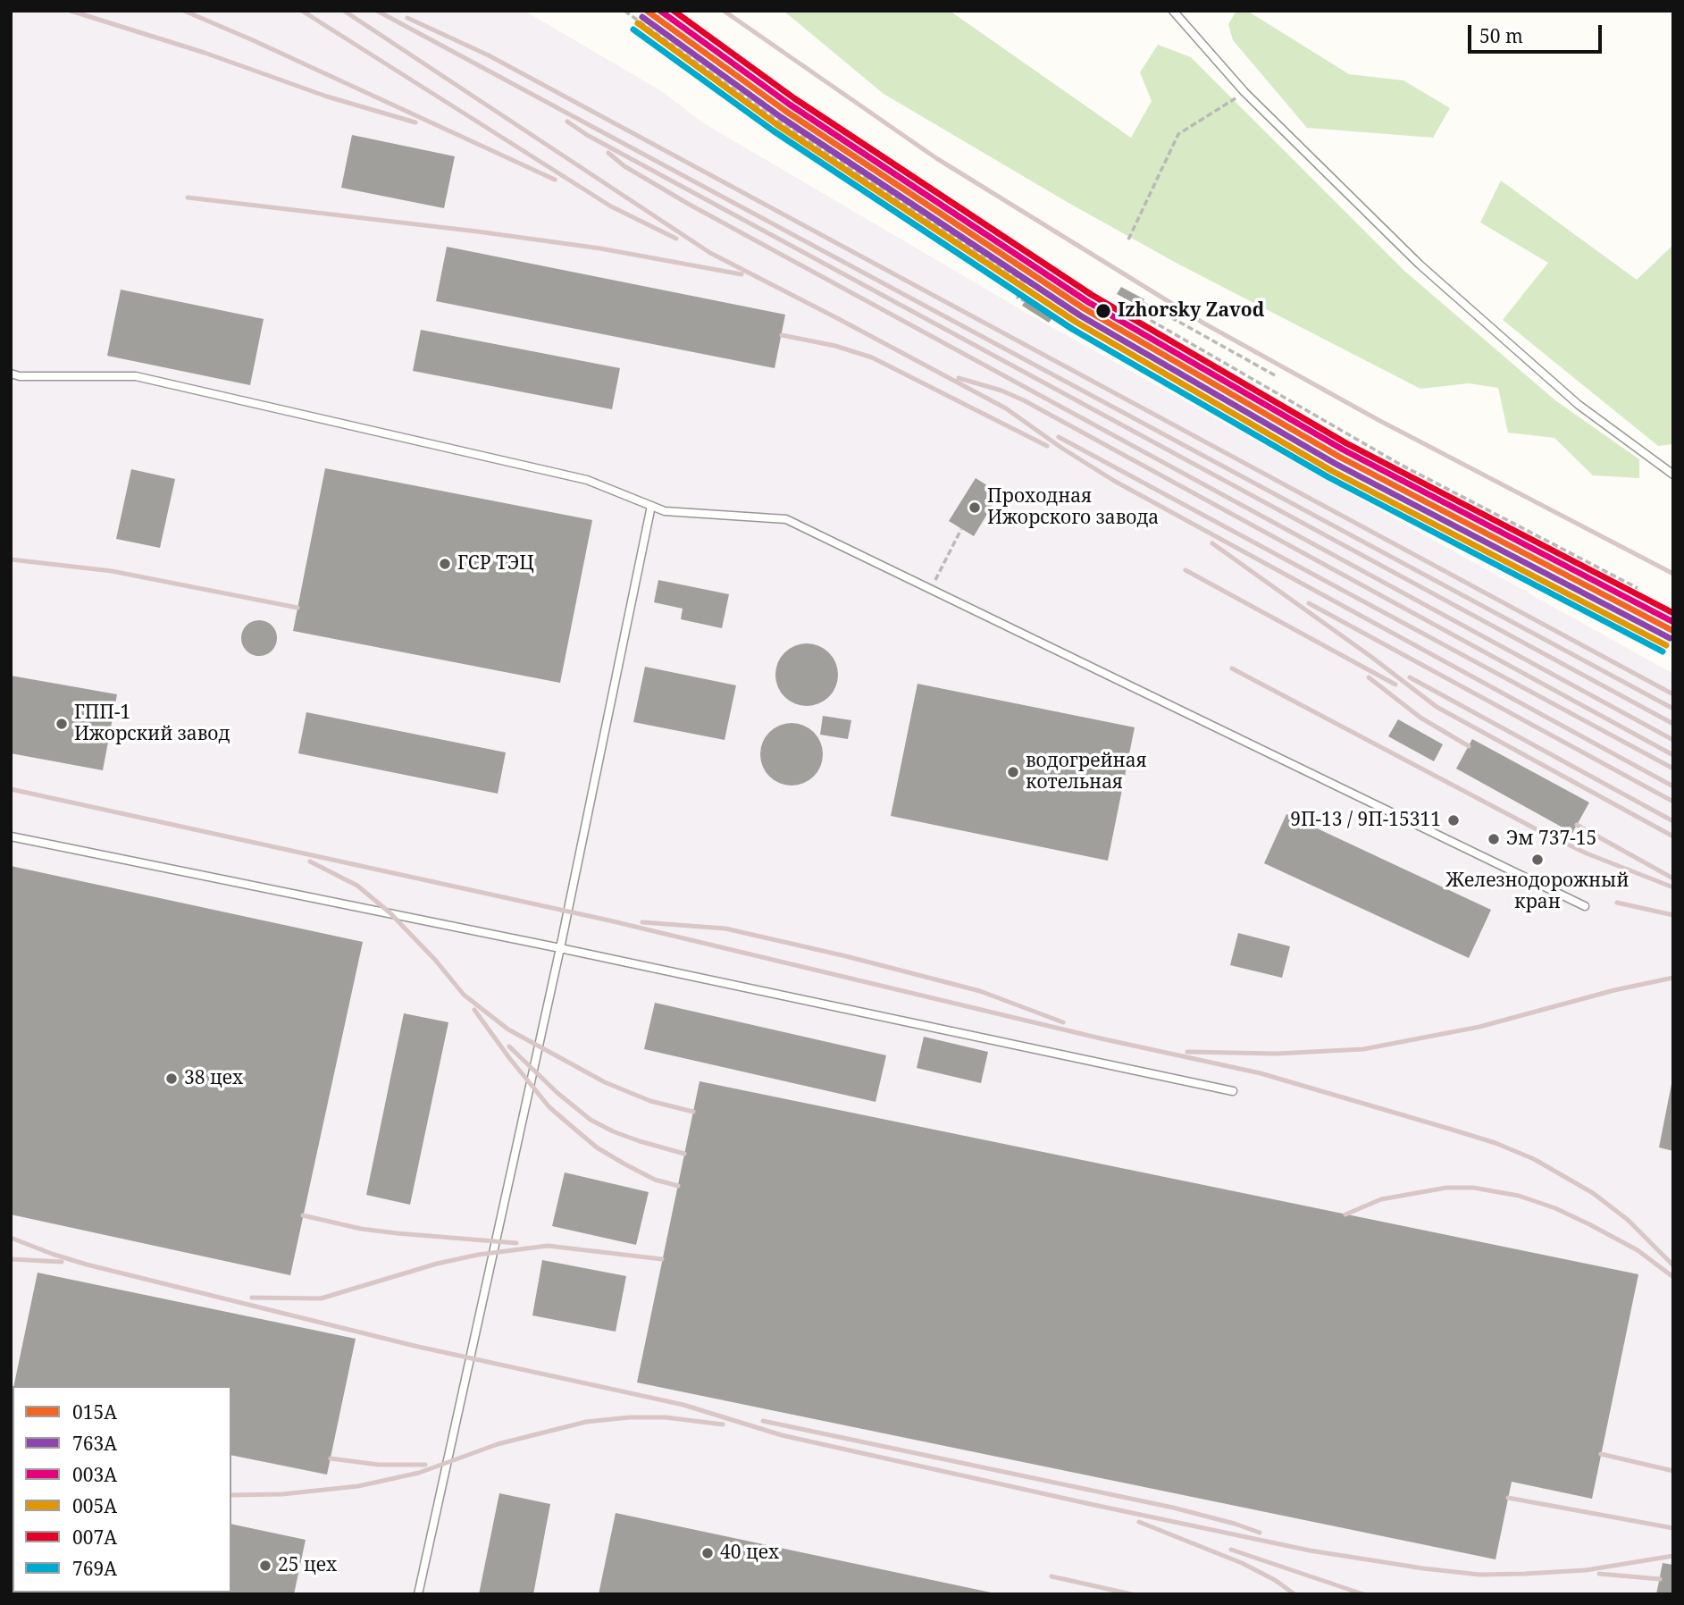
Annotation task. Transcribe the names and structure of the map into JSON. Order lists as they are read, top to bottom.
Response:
{
  "places": [
    "Izhorsky Zavod",
    "Проходная Ижорского завода",
    "ГСР ТЭЦ",
    "ГПП-1 Ижорский завод",
    "водогрейная котельная",
    "9П-13 / 9П-15311",
    "Эм 737-15",
    "Железнодорожный кран",
    "38 цех",
    "40 цех",
    "25 цех"
  ],
  "lines": [
    "transit line 015А",
    "transit line 003А",
    "transit line 007А",
    "transit line 763А",
    "transit line 005А",
    "transit line 769А"
  ],
  "legend": [
    "015А",
    "763А",
    "003А",
    "005А",
    "007А",
    "769А"
  ],
  "scale_bar": "50 m"
}
